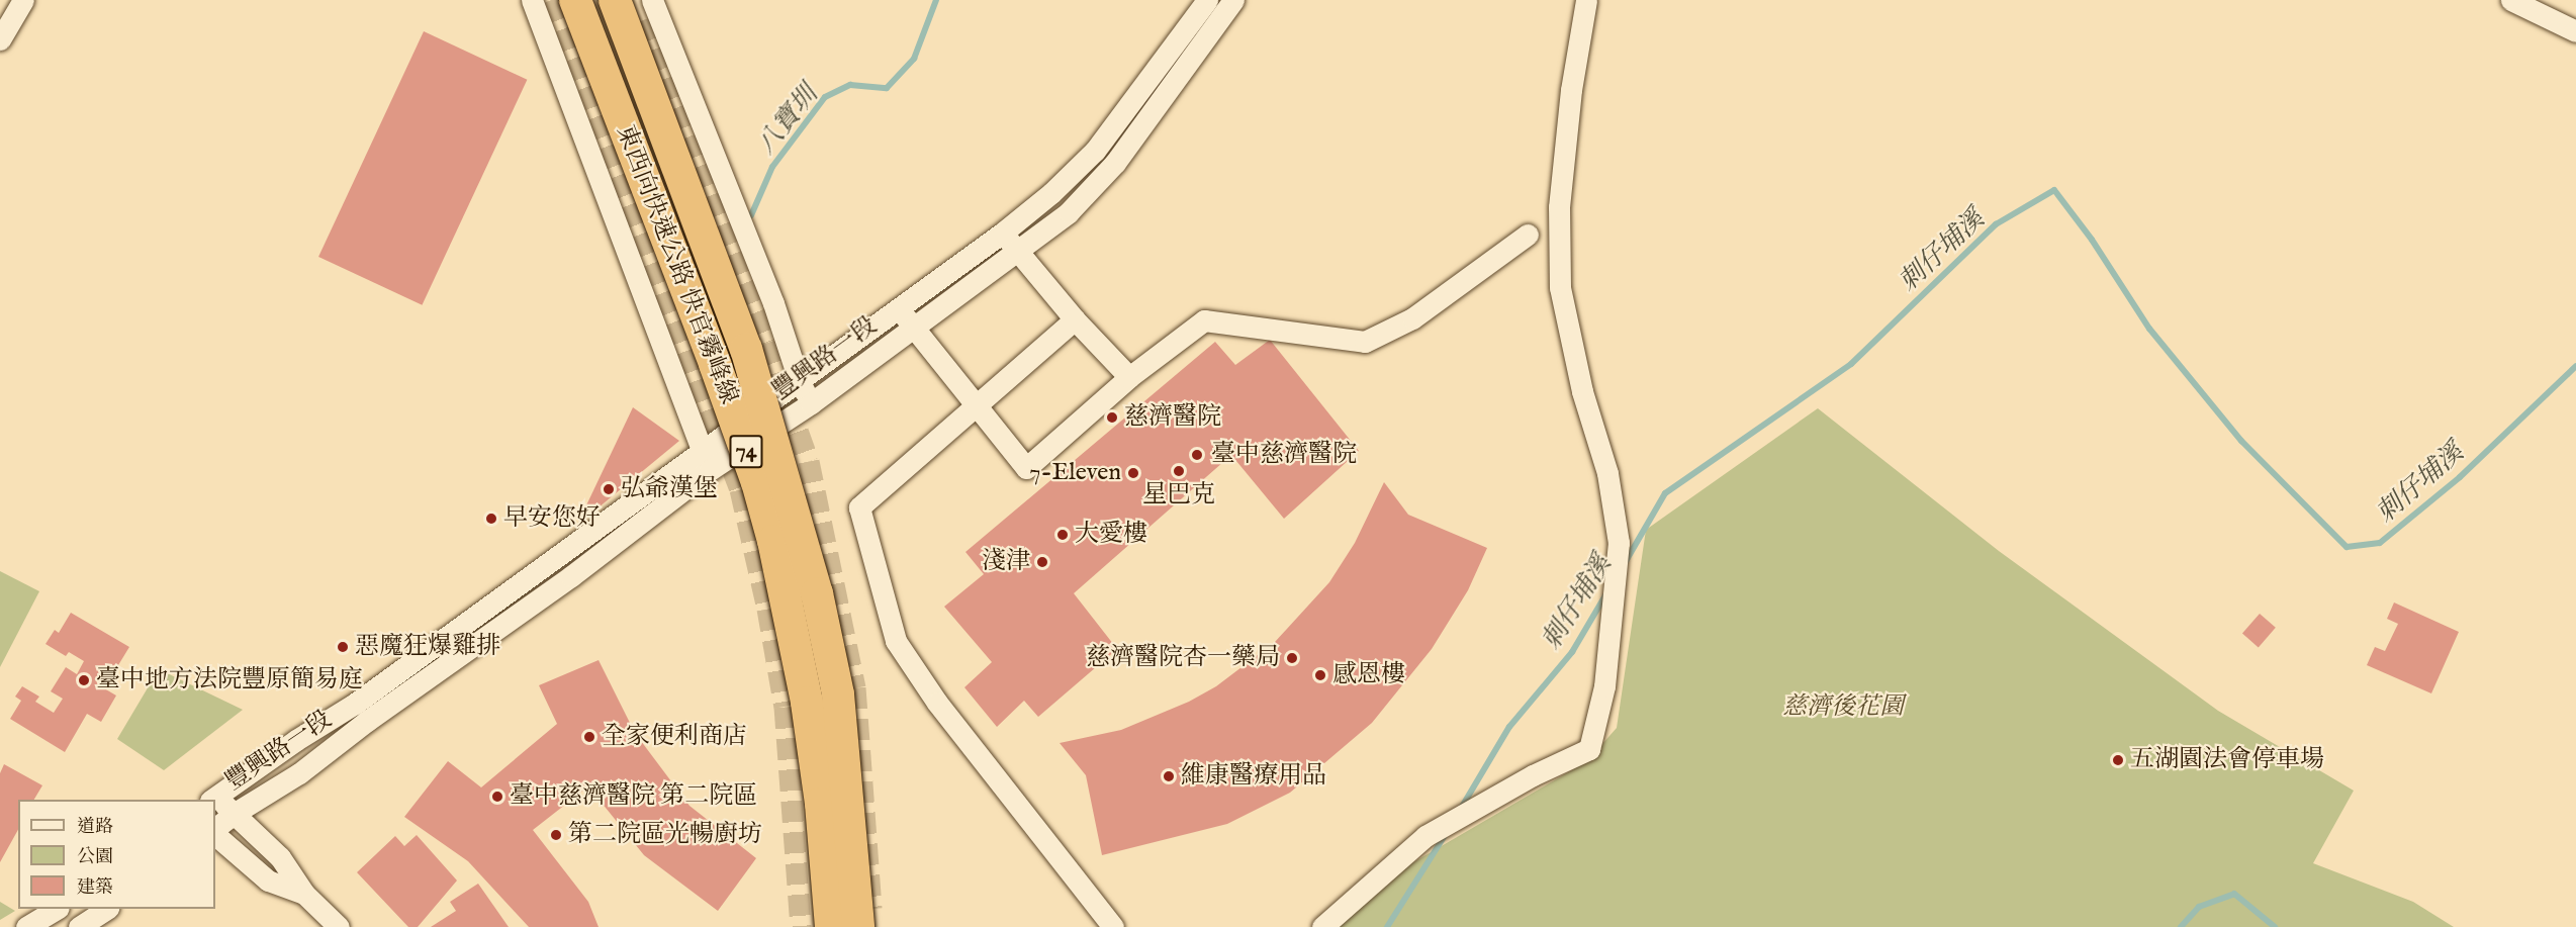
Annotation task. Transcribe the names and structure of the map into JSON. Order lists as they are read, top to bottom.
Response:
{
  "streets": {
    "highway": ["東西向快速公路 快官霧峰線", "74"],
    "street": ["豐興路一段"]
  },
  "water": ["八寶圳", "刺仔埔溪"],
  "parks": ["慈濟後花園"],
  "places": [
    "慈濟醫院",
    "臺中慈濟醫院",
    "星巴克",
    "7-Eleven",
    "弘爺漢堡",
    "早安您好",
    "大愛樓",
    "淺津",
    "惡魔狂爆雞排",
    "慈濟醫院杏一藥局",
    "感恩樓",
    "臺中地方法院豐原簡易庭",
    "全家便利商店",
    "五湖園法會停車場",
    "維康醫療用品",
    "臺中慈濟醫院 第二院區",
    "第二院區光暢廚坊"
  ],
  "legend": ["道路", "公園", "建築"]
}
